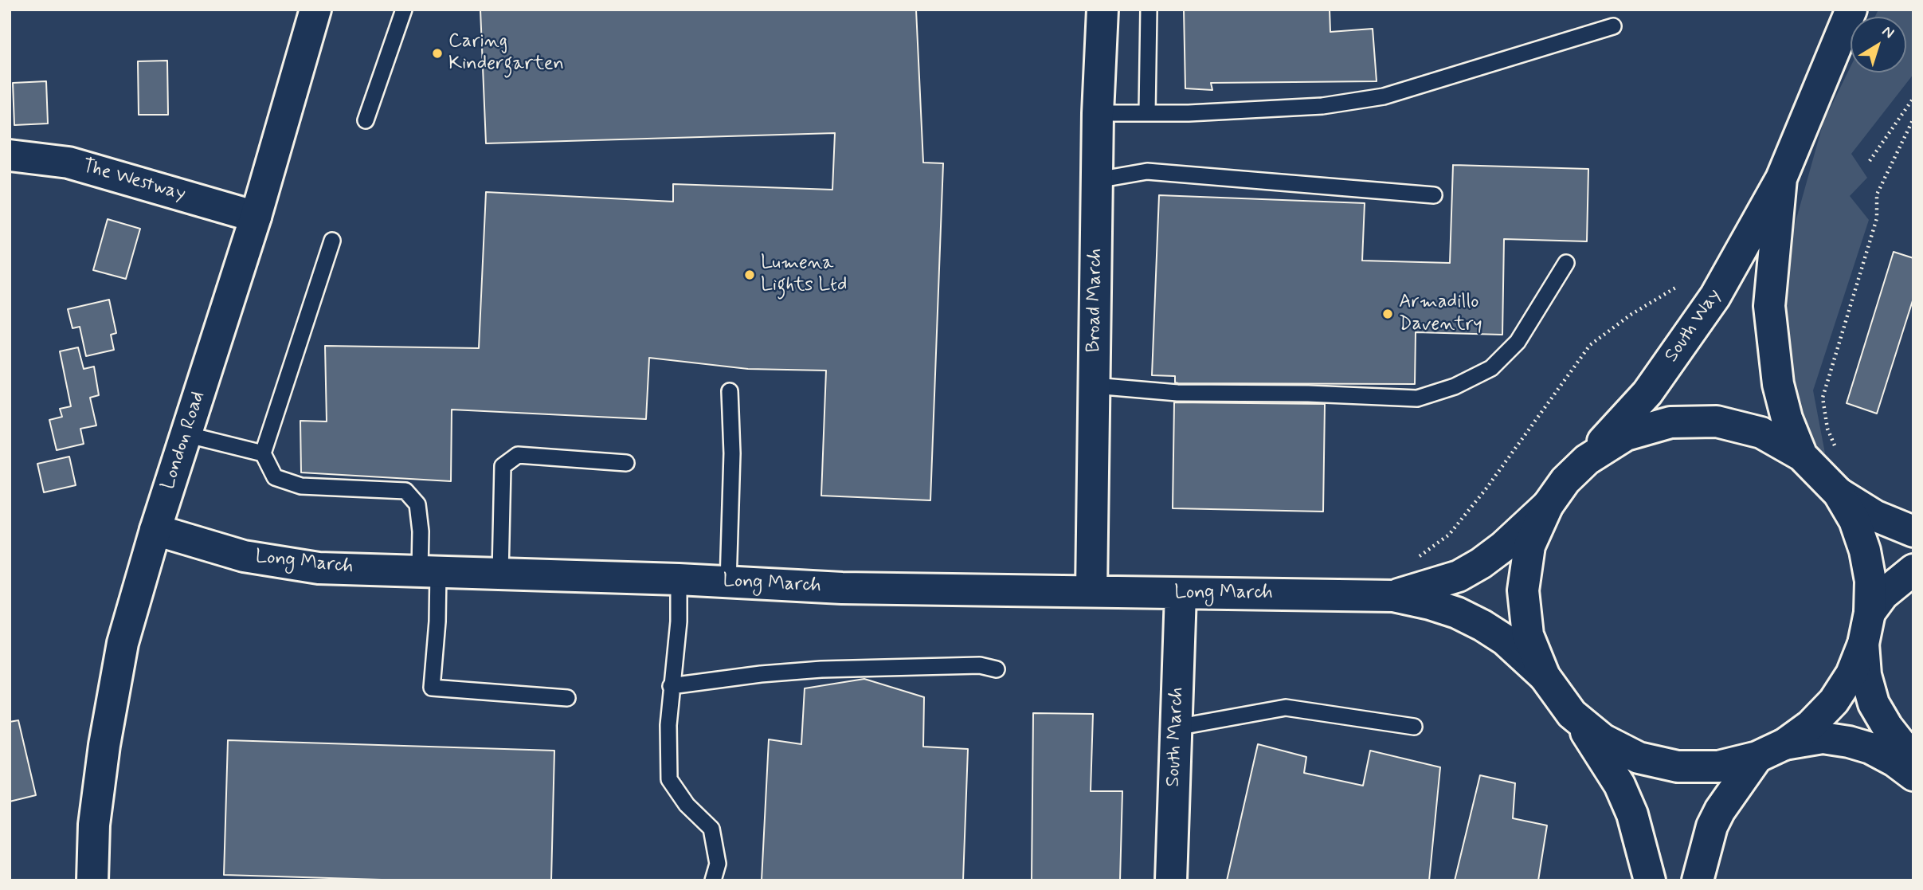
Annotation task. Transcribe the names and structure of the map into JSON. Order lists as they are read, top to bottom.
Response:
{
  "streets": {
    "street": [
      "The Westway",
      "Broad March",
      "South Way",
      "London Road",
      "Long March",
      "South March"
    ]
  },
  "crossings": [
    ["The Westway", "London Road"],
    ["Broad March", "Long March"],
    ["London Road", "Long March"],
    ["Long March", "South March"]
  ],
  "places": ["Caring Kindergarten", "Lumena Lights Ltd", "Armadillo Daventry"],
  "north": "top right"
}
